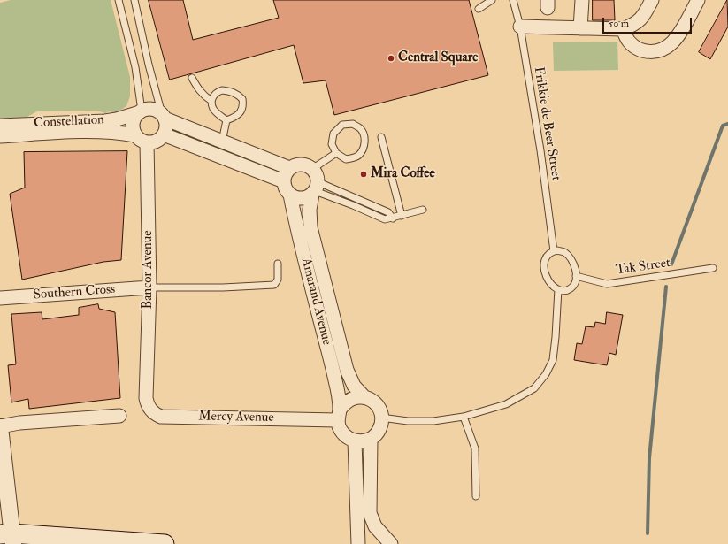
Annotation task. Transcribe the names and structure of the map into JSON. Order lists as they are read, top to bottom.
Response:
{
  "streets": {
    "street": [
      "Constellation",
      "Bancor Avenue",
      "Southern Cross",
      "Amarand Avenue",
      "Mercy Avenue"
    ],
    "lane": ["Frikkie de Beer Street", "Tak Street"]
  },
  "crossings": [
    ["Constellation", "Bancor Avenue"],
    ["Frikkie de Beer Street", "Tak Street"],
    ["Bancor Avenue", "Southern Cross"],
    ["Bancor Avenue", "Mercy Avenue"],
    ["Amarand Avenue", "Mercy Avenue"]
  ],
  "places": ["Central Square", "Mira Coffee"],
  "scale_bar": "50 m"
}
